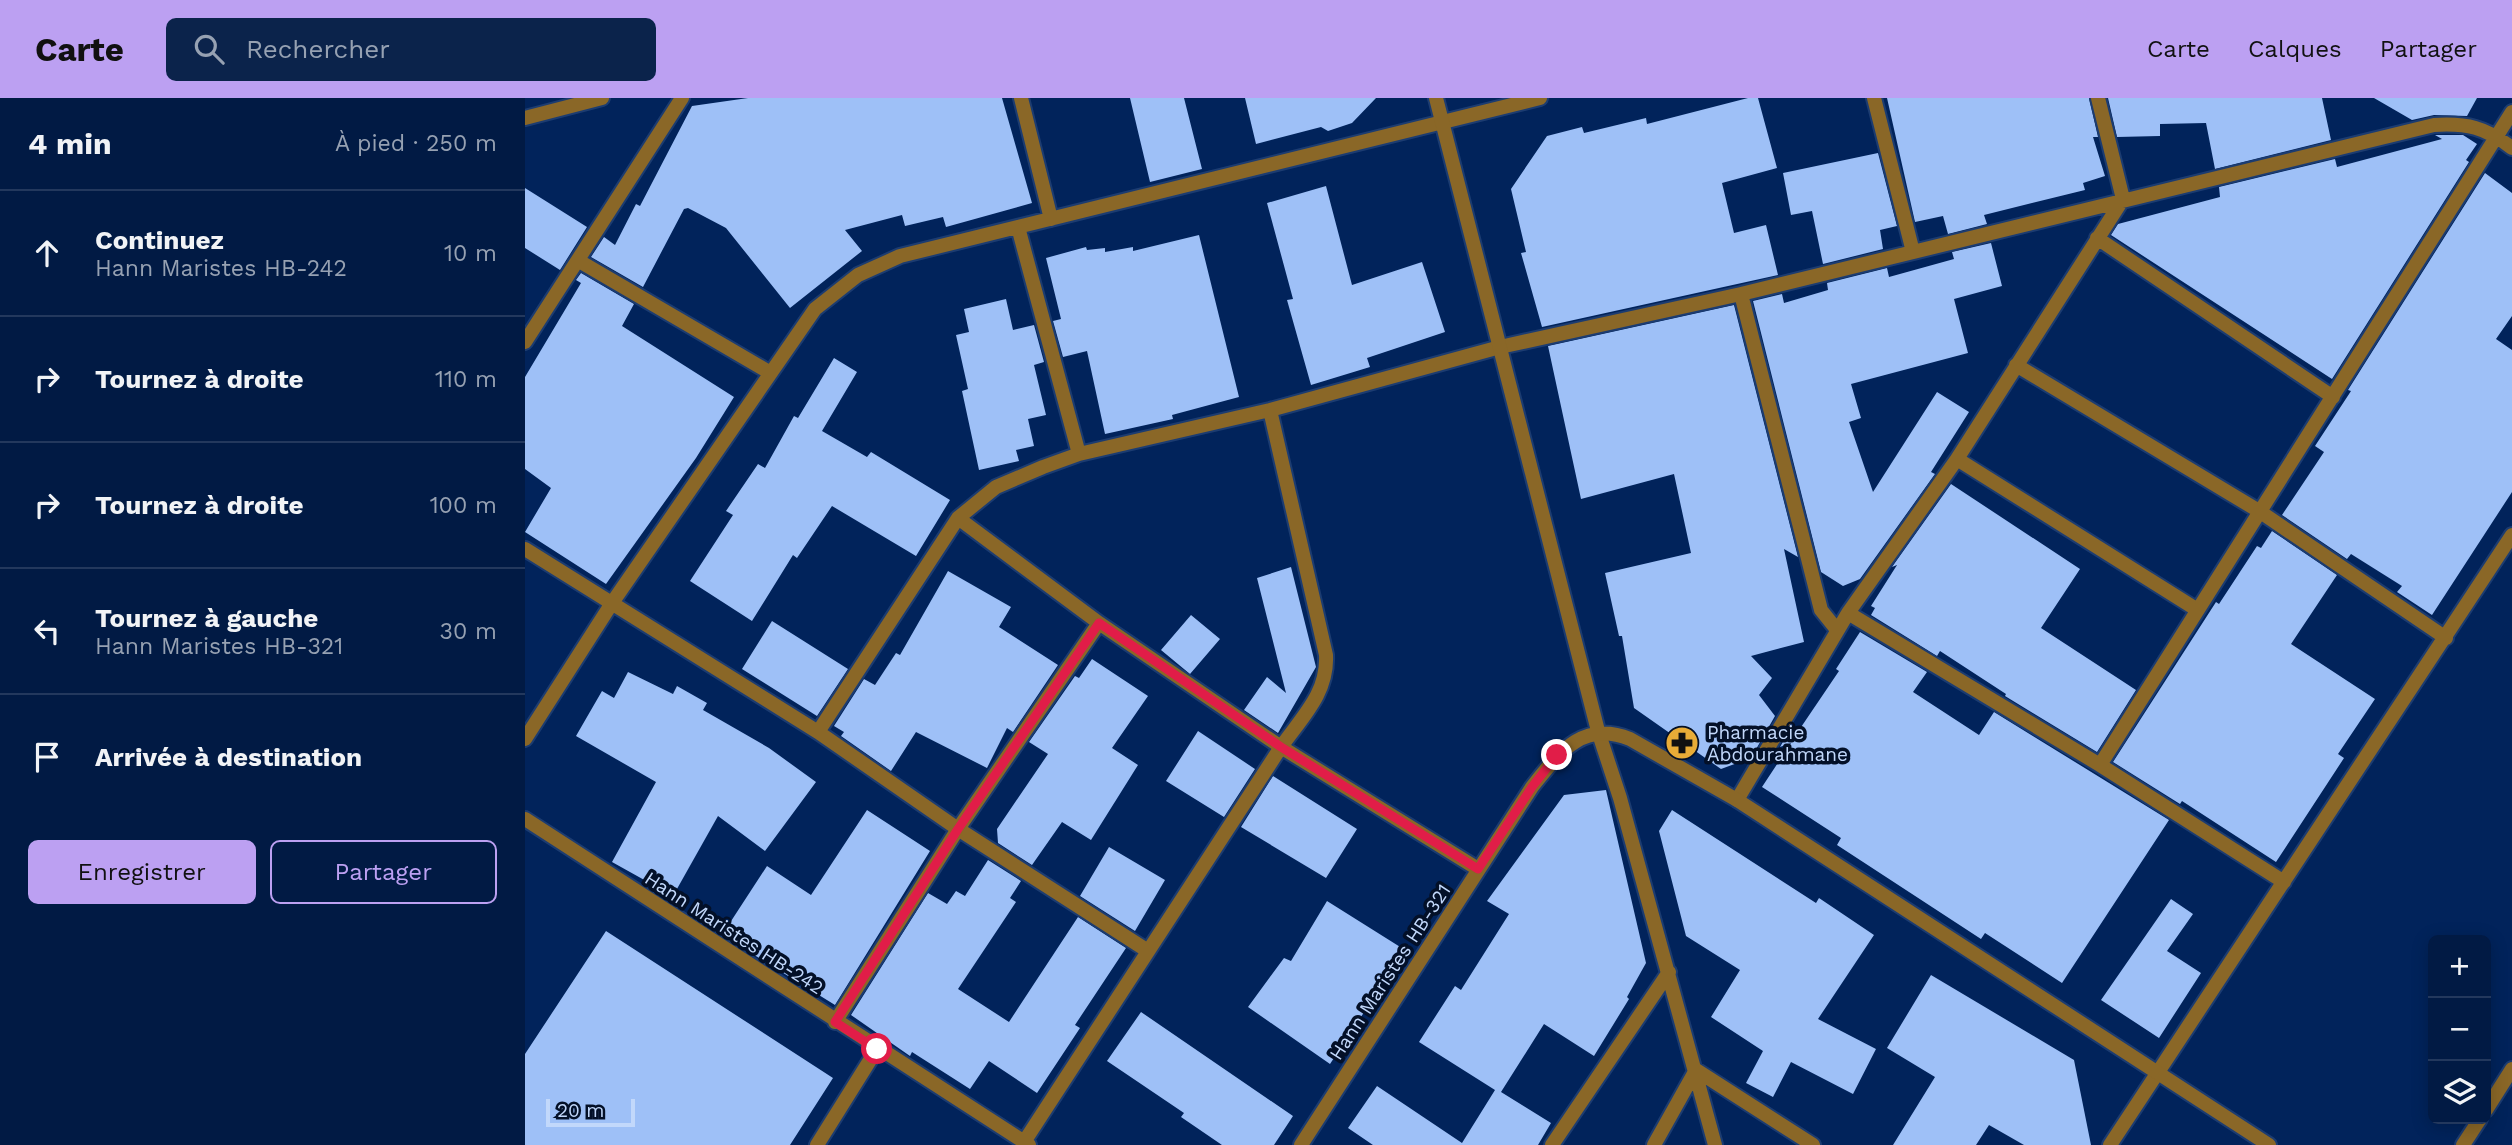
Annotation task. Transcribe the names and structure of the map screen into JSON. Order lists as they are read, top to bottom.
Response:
{
  "streets": {
    "street": ["Hann Maristes HB-242", "Hann Maristes HB-321"]
  },
  "places": {
    "pharmacy": ["Pharmacie Abdourahmane"]
  },
  "scale_bar": "20 m",
  "page": {
    "header": "Carte",
    "search": "Rechercher",
    "nav": ["Carte", "Calques", "Partager"],
    "heading": ["4 min", "À pied · 250 m"],
    "list": [
      ["Continuez", "Hann Maristes HB-242", "10 m"],
      ["Tournez à droite", "110 m"],
      ["Tournez à droite", "100 m"],
      ["Tournez à gauche", "Hann Maristes HB-321", "30 m"],
      "Arrivée à destination"
    ],
    "buttons": ["Enregistrer", "Partager"],
    "map_buttons": ["+", "−"],
    "scale": "20 m"
  }
}
